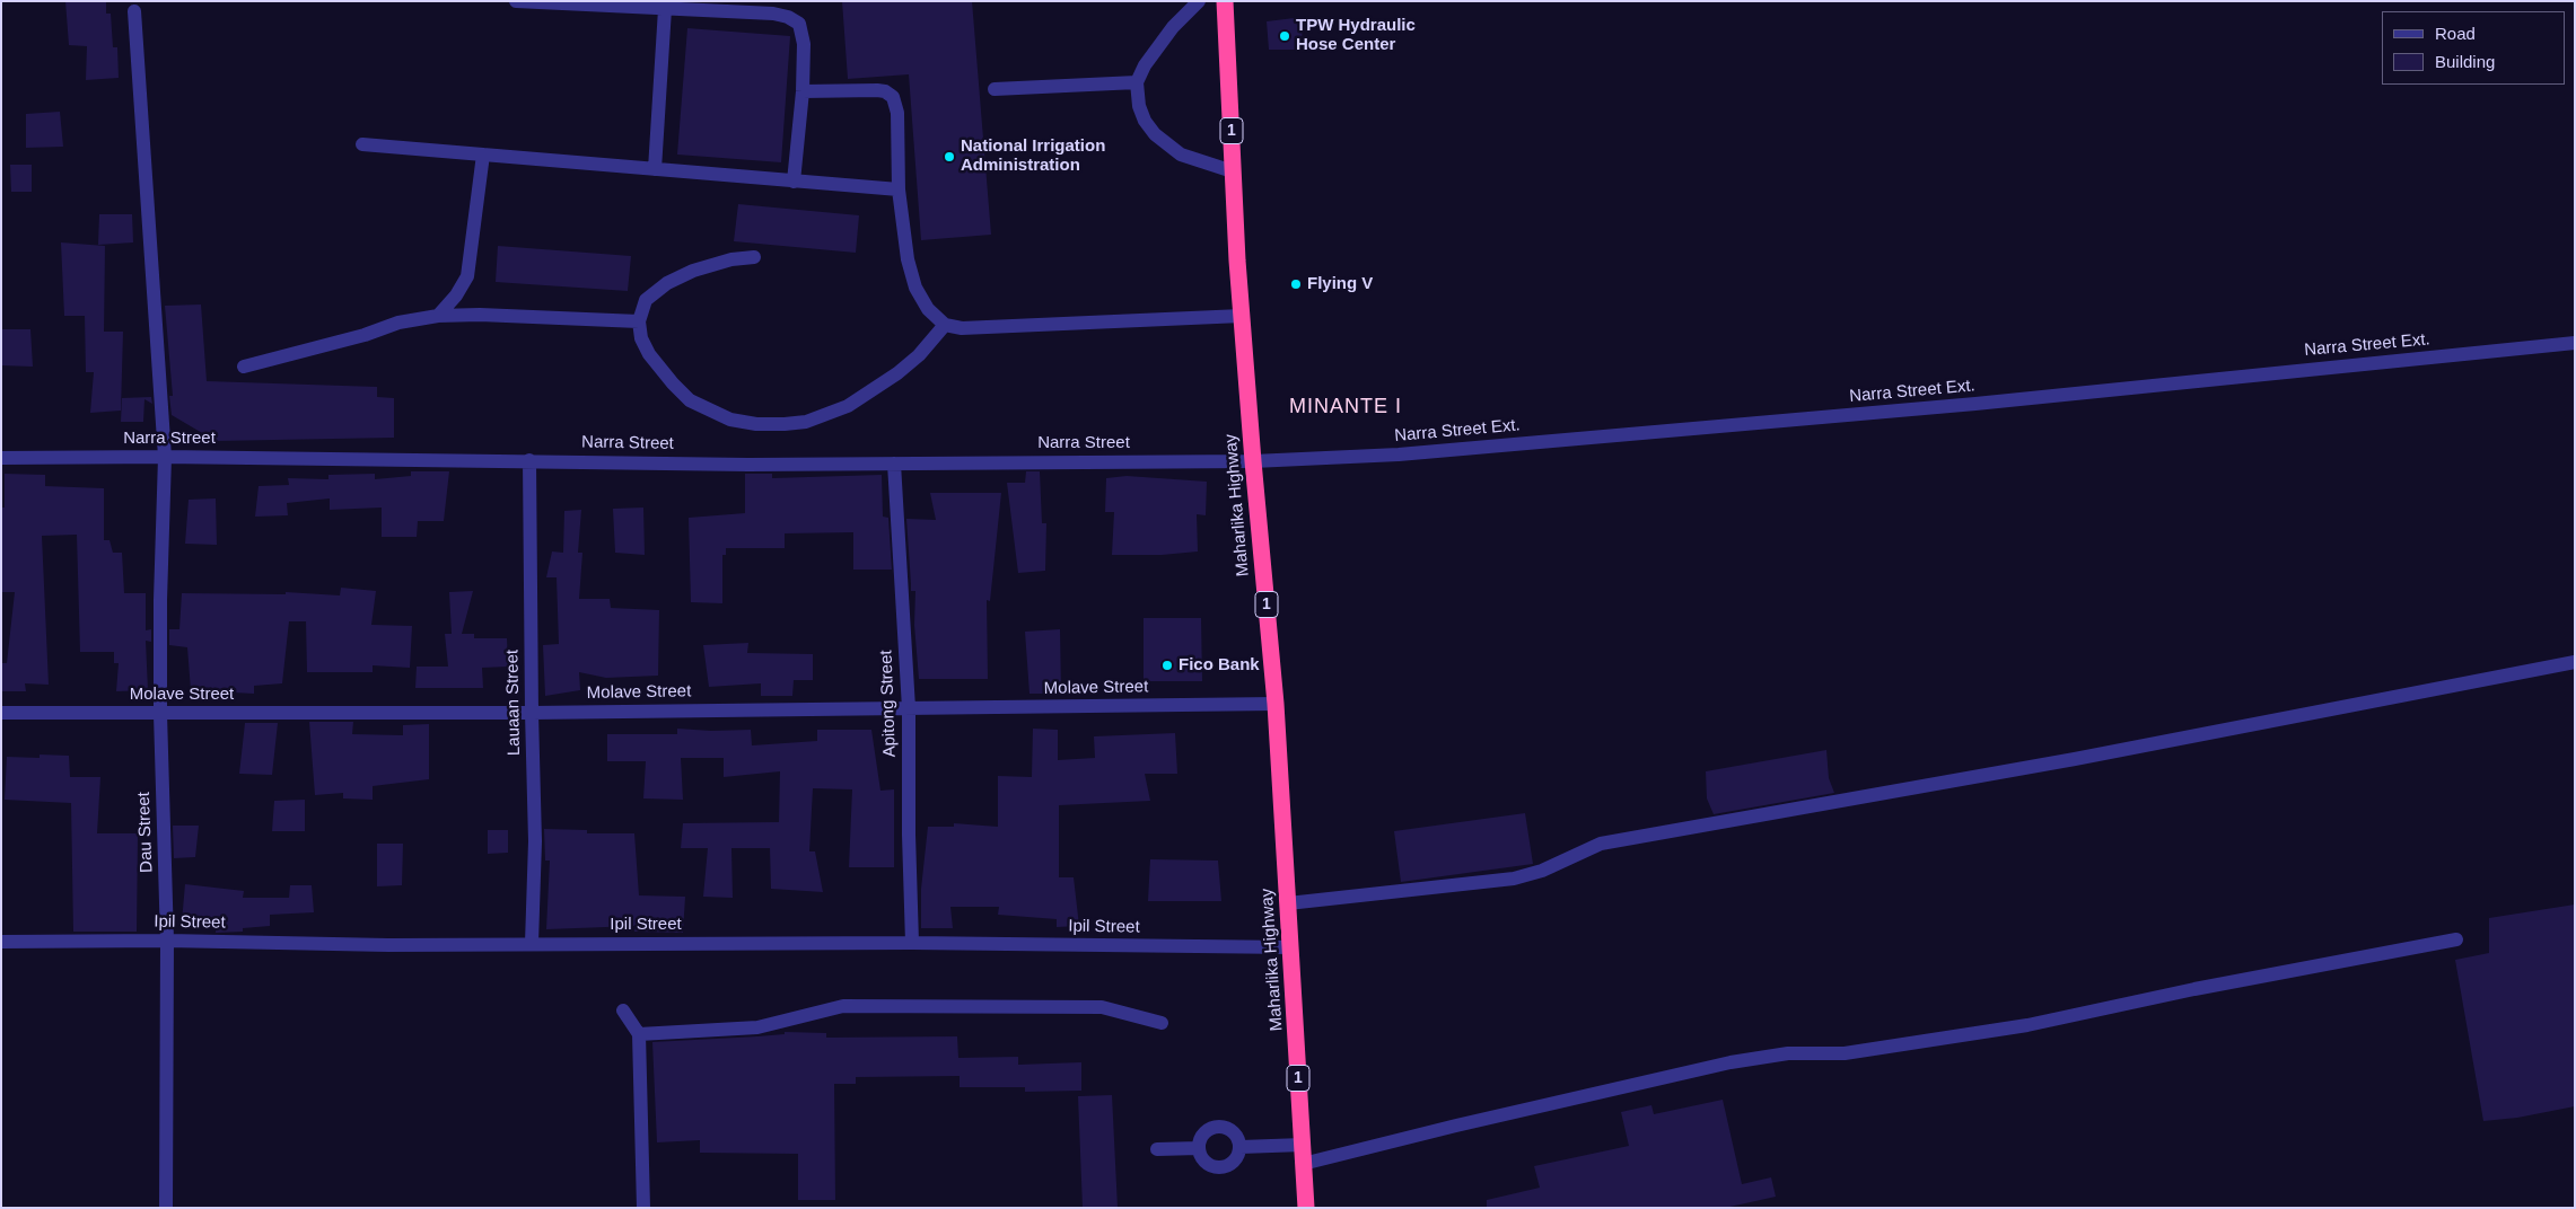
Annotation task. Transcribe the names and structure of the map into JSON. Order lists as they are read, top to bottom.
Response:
{
  "streets": {
    "highway": ["1", "Maharlika Highway"],
    "street": [
      "Narra Street Ext.",
      "Narra Street",
      "Molave Street",
      "Lauaan Street",
      "Apitong Street",
      "Dau Street",
      "Ipil Street"
    ]
  },
  "crossings": [
    ["Narra Street Ext.", "Narra Street"],
    ["Narra Street Ext.", "Maharlika Highway"],
    ["Narra Street", "Maharlika Highway"],
    ["Narra Street", "Lauaan Street"],
    ["Narra Street", "Apitong Street"],
    ["Narra Street", "Dau Street"],
    ["Maharlika Highway", "Molave Street"],
    ["Maharlika Highway", "Ipil Street"],
    ["Molave Street", "Lauaan Street"],
    ["Molave Street", "Apitong Street"],
    ["Molave Street", "Dau Street"],
    ["Lauaan Street", "Ipil Street"],
    ["Apitong Street", "Ipil Street"],
    ["Dau Street", "Ipil Street"]
  ],
  "districts": ["MINANTE I"],
  "places": [
    "TPW Hydraulic Hose Center",
    "National Irrigation Administration",
    "Flying V",
    "Fico Bank"
  ],
  "legend": ["Road", "Building"]
}
